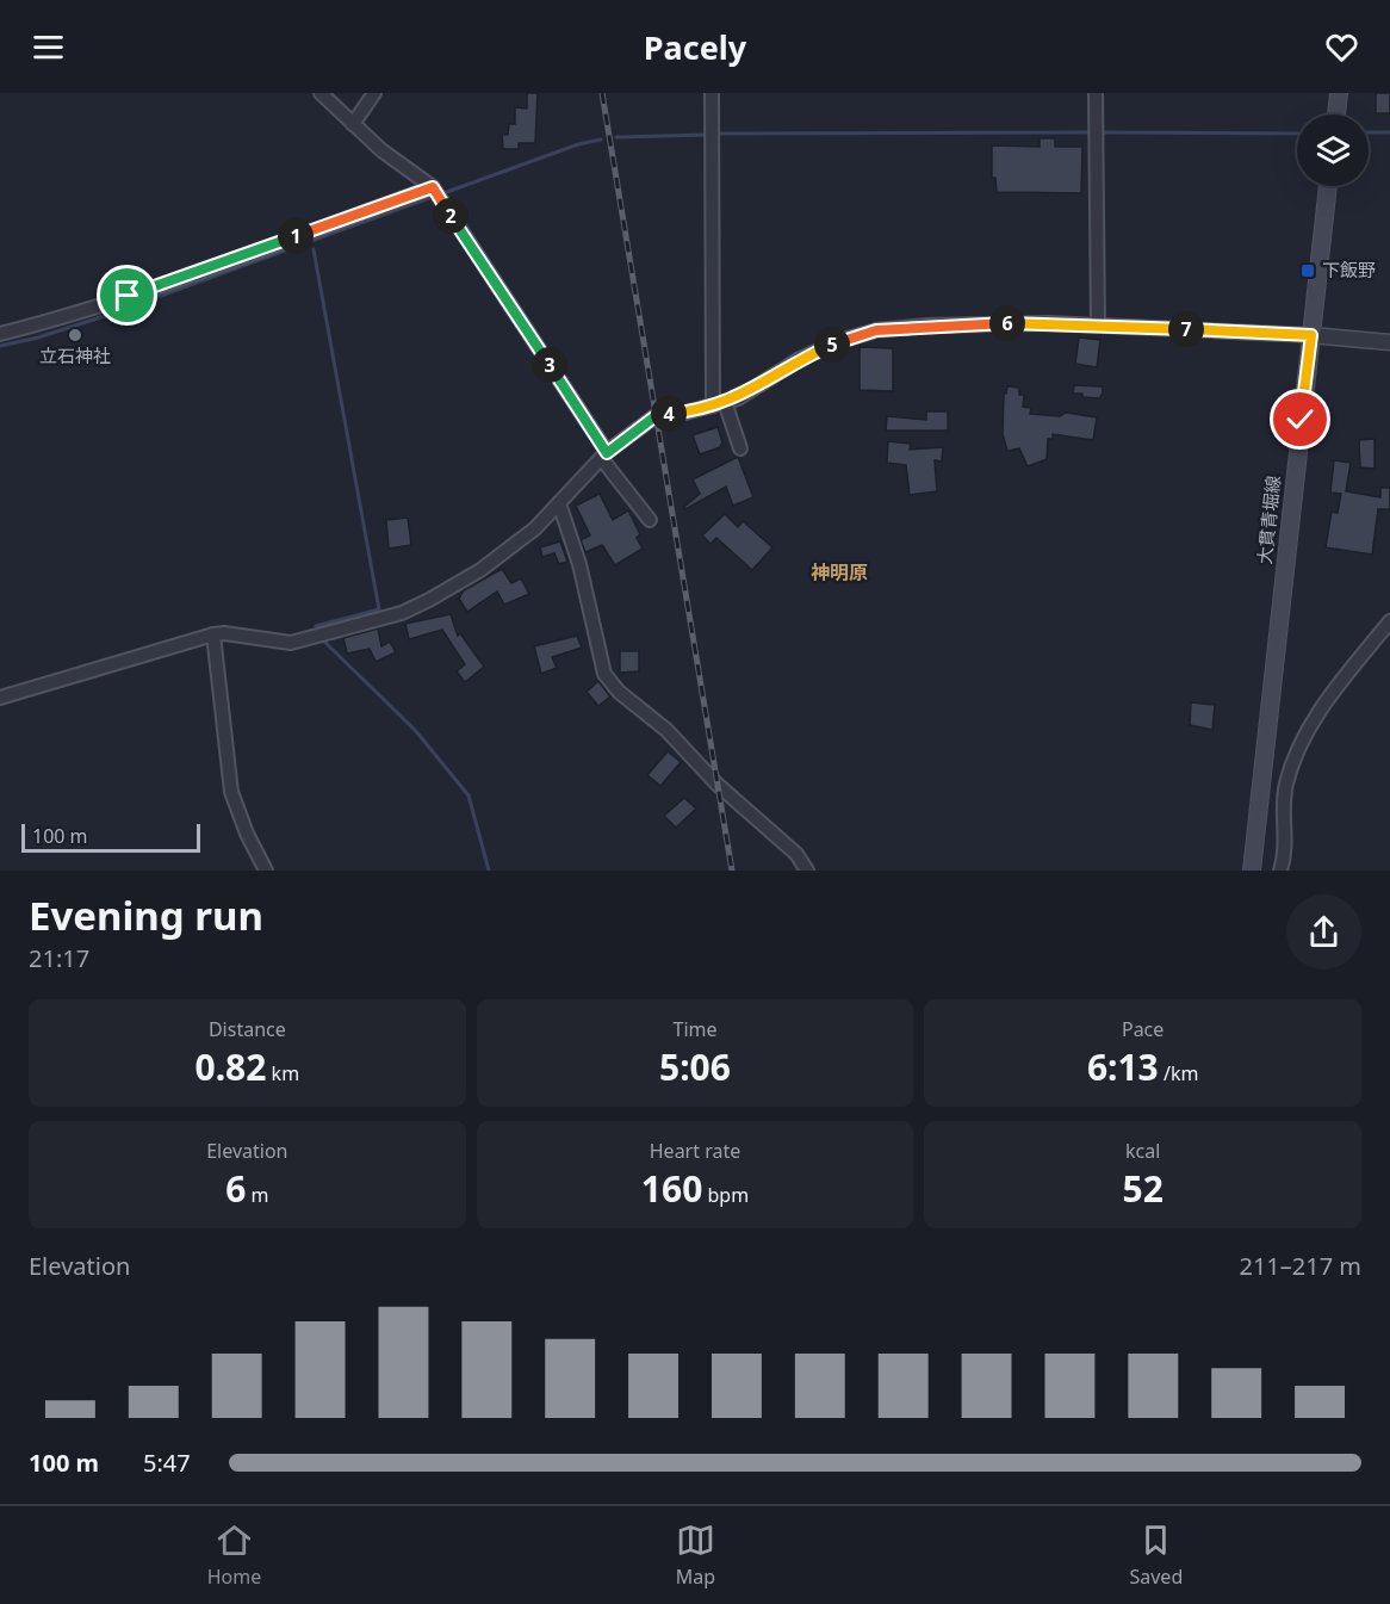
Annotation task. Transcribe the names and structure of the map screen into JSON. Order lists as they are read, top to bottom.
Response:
{
  "streets": {
    "main road": ["大貫青堀線"]
  },
  "districts": ["神明原"],
  "places": {
    "transit": ["下飯野"],
    "other": ["立石神社"]
  },
  "scale_bar": "100 m",
  "page": {
    "header": "Pacely",
    "pins": [
      "2",
      "1",
      "6",
      "7",
      "5",
      "3",
      "4"
    ],
    "scale": "100 m",
    "heading": ["Evening run", "21:17"],
    "stats": [
      ["Distance", "0.82 km"],
      ["Time", "5:06"],
      ["Pace", "6:13 /km"],
      ["Elevation", "6 m"],
      ["Heart rate", "160 bpm"],
      ["kcal", "52"]
    ],
    "chart": ["Elevation", "211–217 m"],
    "list": [
      {
        "name": "100 m",
        "note": "5:47"
      }
    ],
    "tabs": ["Home", "Map", "Saved"]
  }
}
